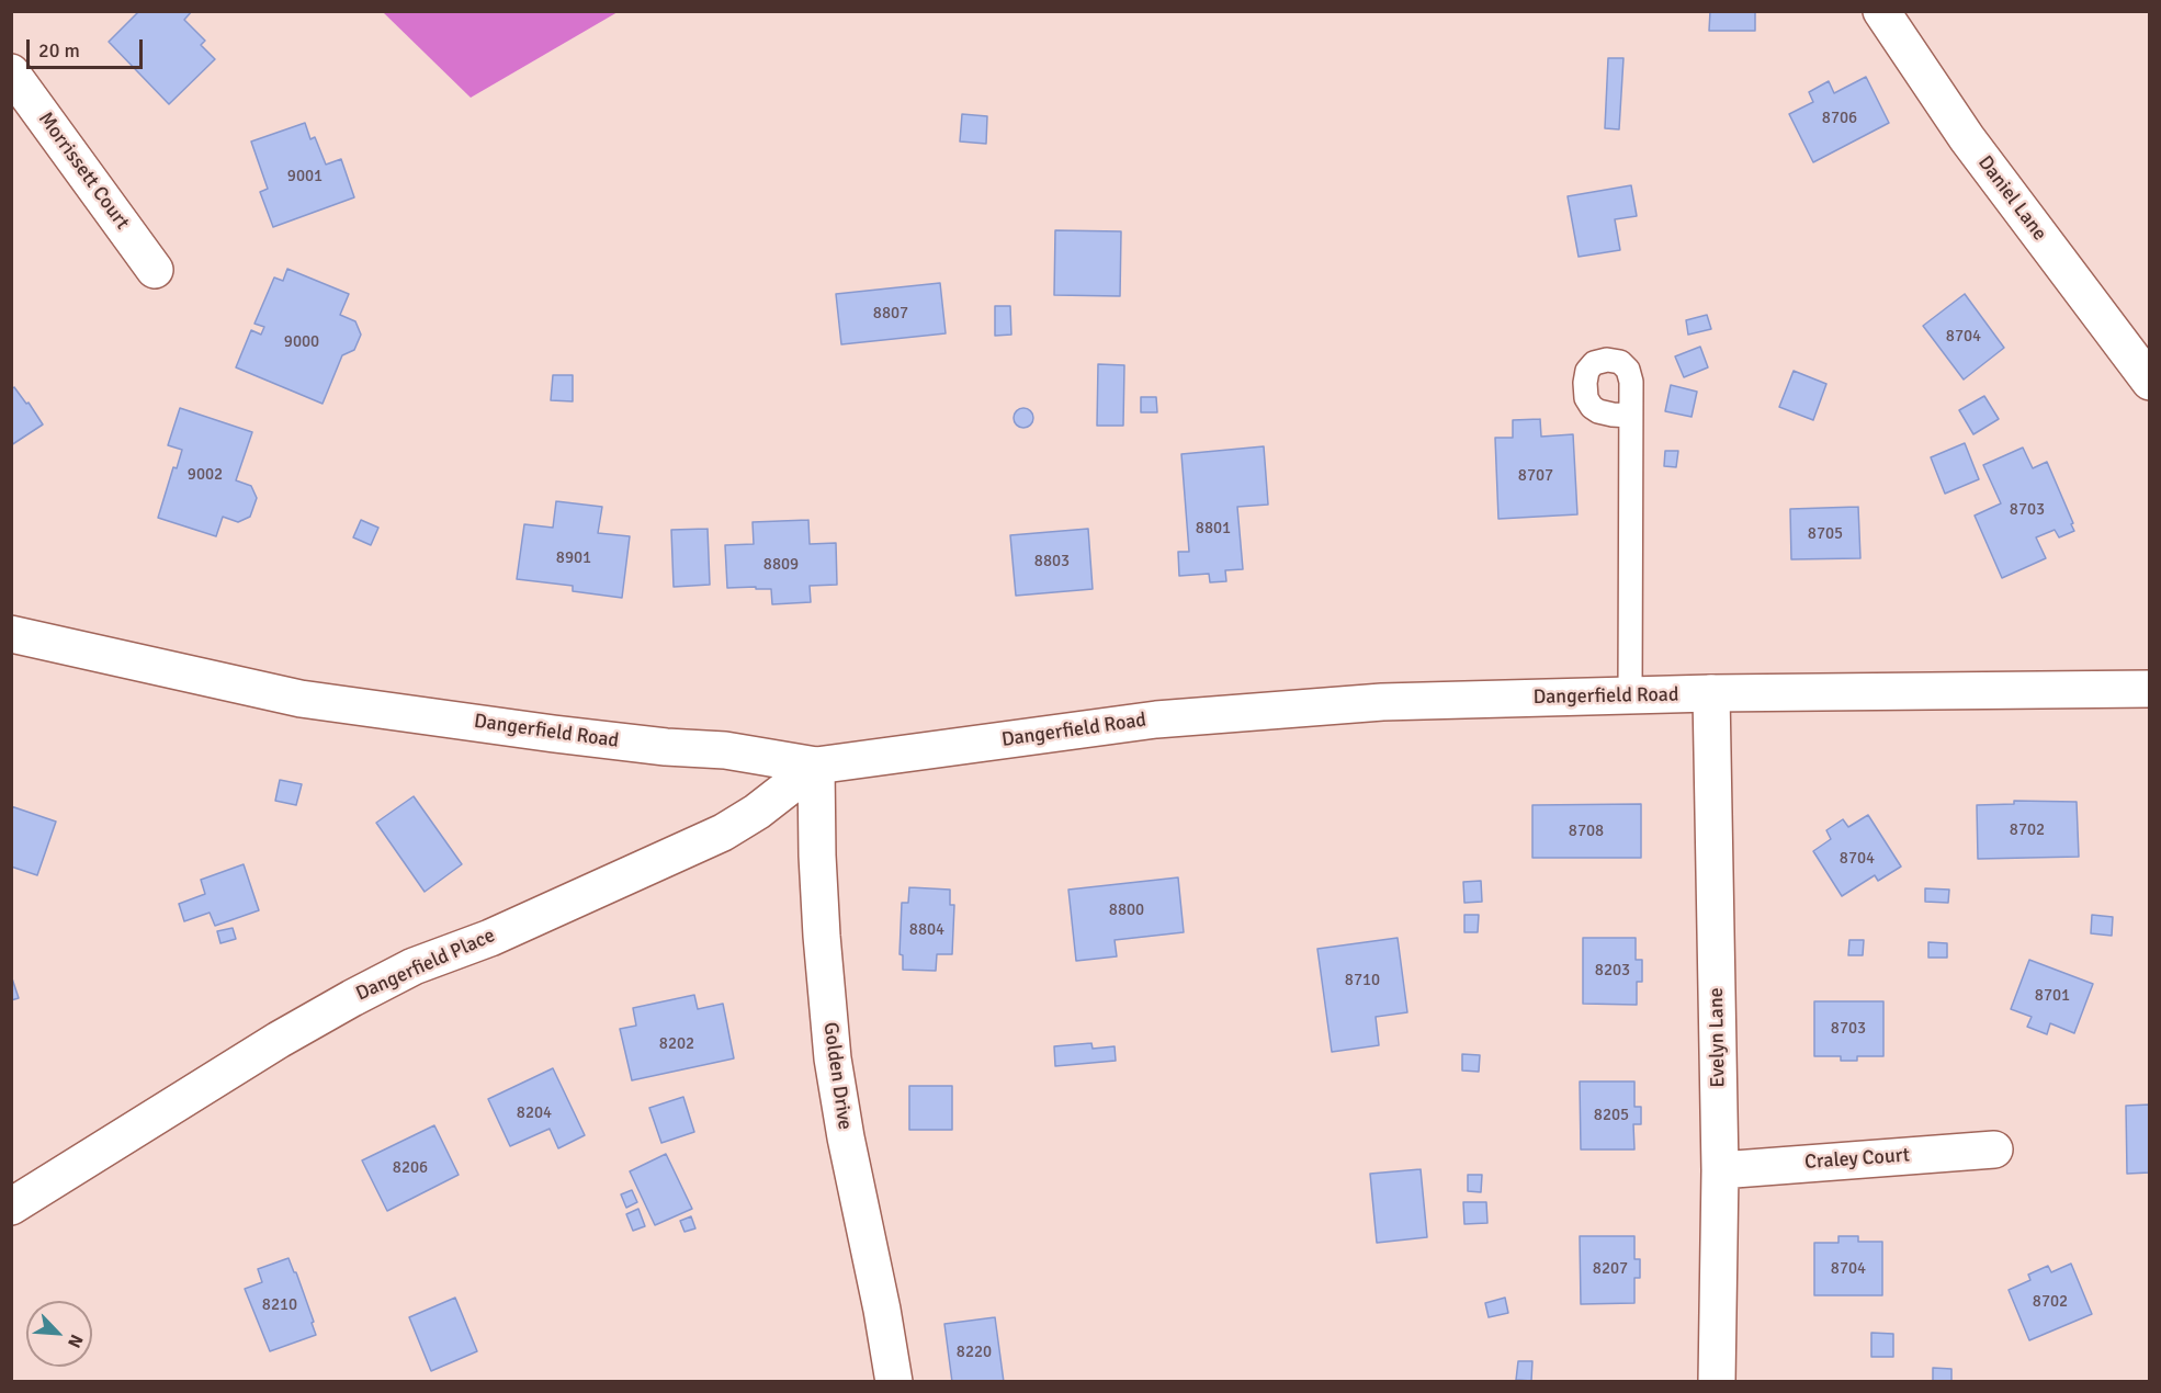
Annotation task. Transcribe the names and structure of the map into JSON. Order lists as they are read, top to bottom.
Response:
{
  "streets": {
    "street": [
      "Morrissett Court",
      "Daniel Lane",
      "Dangerfield Road",
      "Dangerfield Place",
      "Evelyn Lane",
      "Golden Drive",
      "Craley Court"
    ]
  },
  "crossings": [
    ["Dangerfield Road", "Dangerfield Place"],
    ["Dangerfield Road", "Evelyn Lane"],
    ["Dangerfield Road", "Golden Drive"],
    ["Dangerfield Place", "Golden Drive"],
    ["Evelyn Lane", "Craley Court"]
  ],
  "house_numbers": [
    "8706",
    "9001",
    "8807",
    "8704",
    "9000",
    "9002",
    "8707",
    "8703",
    "8801",
    "8705",
    "8901",
    "8803",
    "8809",
    "8702",
    "8708",
    "8704",
    "8800",
    "8804",
    "8203",
    "8710",
    "8701",
    "8703",
    "8202",
    "8204",
    "8205",
    "8206",
    "8207",
    "8704",
    "8702",
    "8210",
    "8220"
  ],
  "scale_bar": "20 m",
  "north": "bottom right"
}
